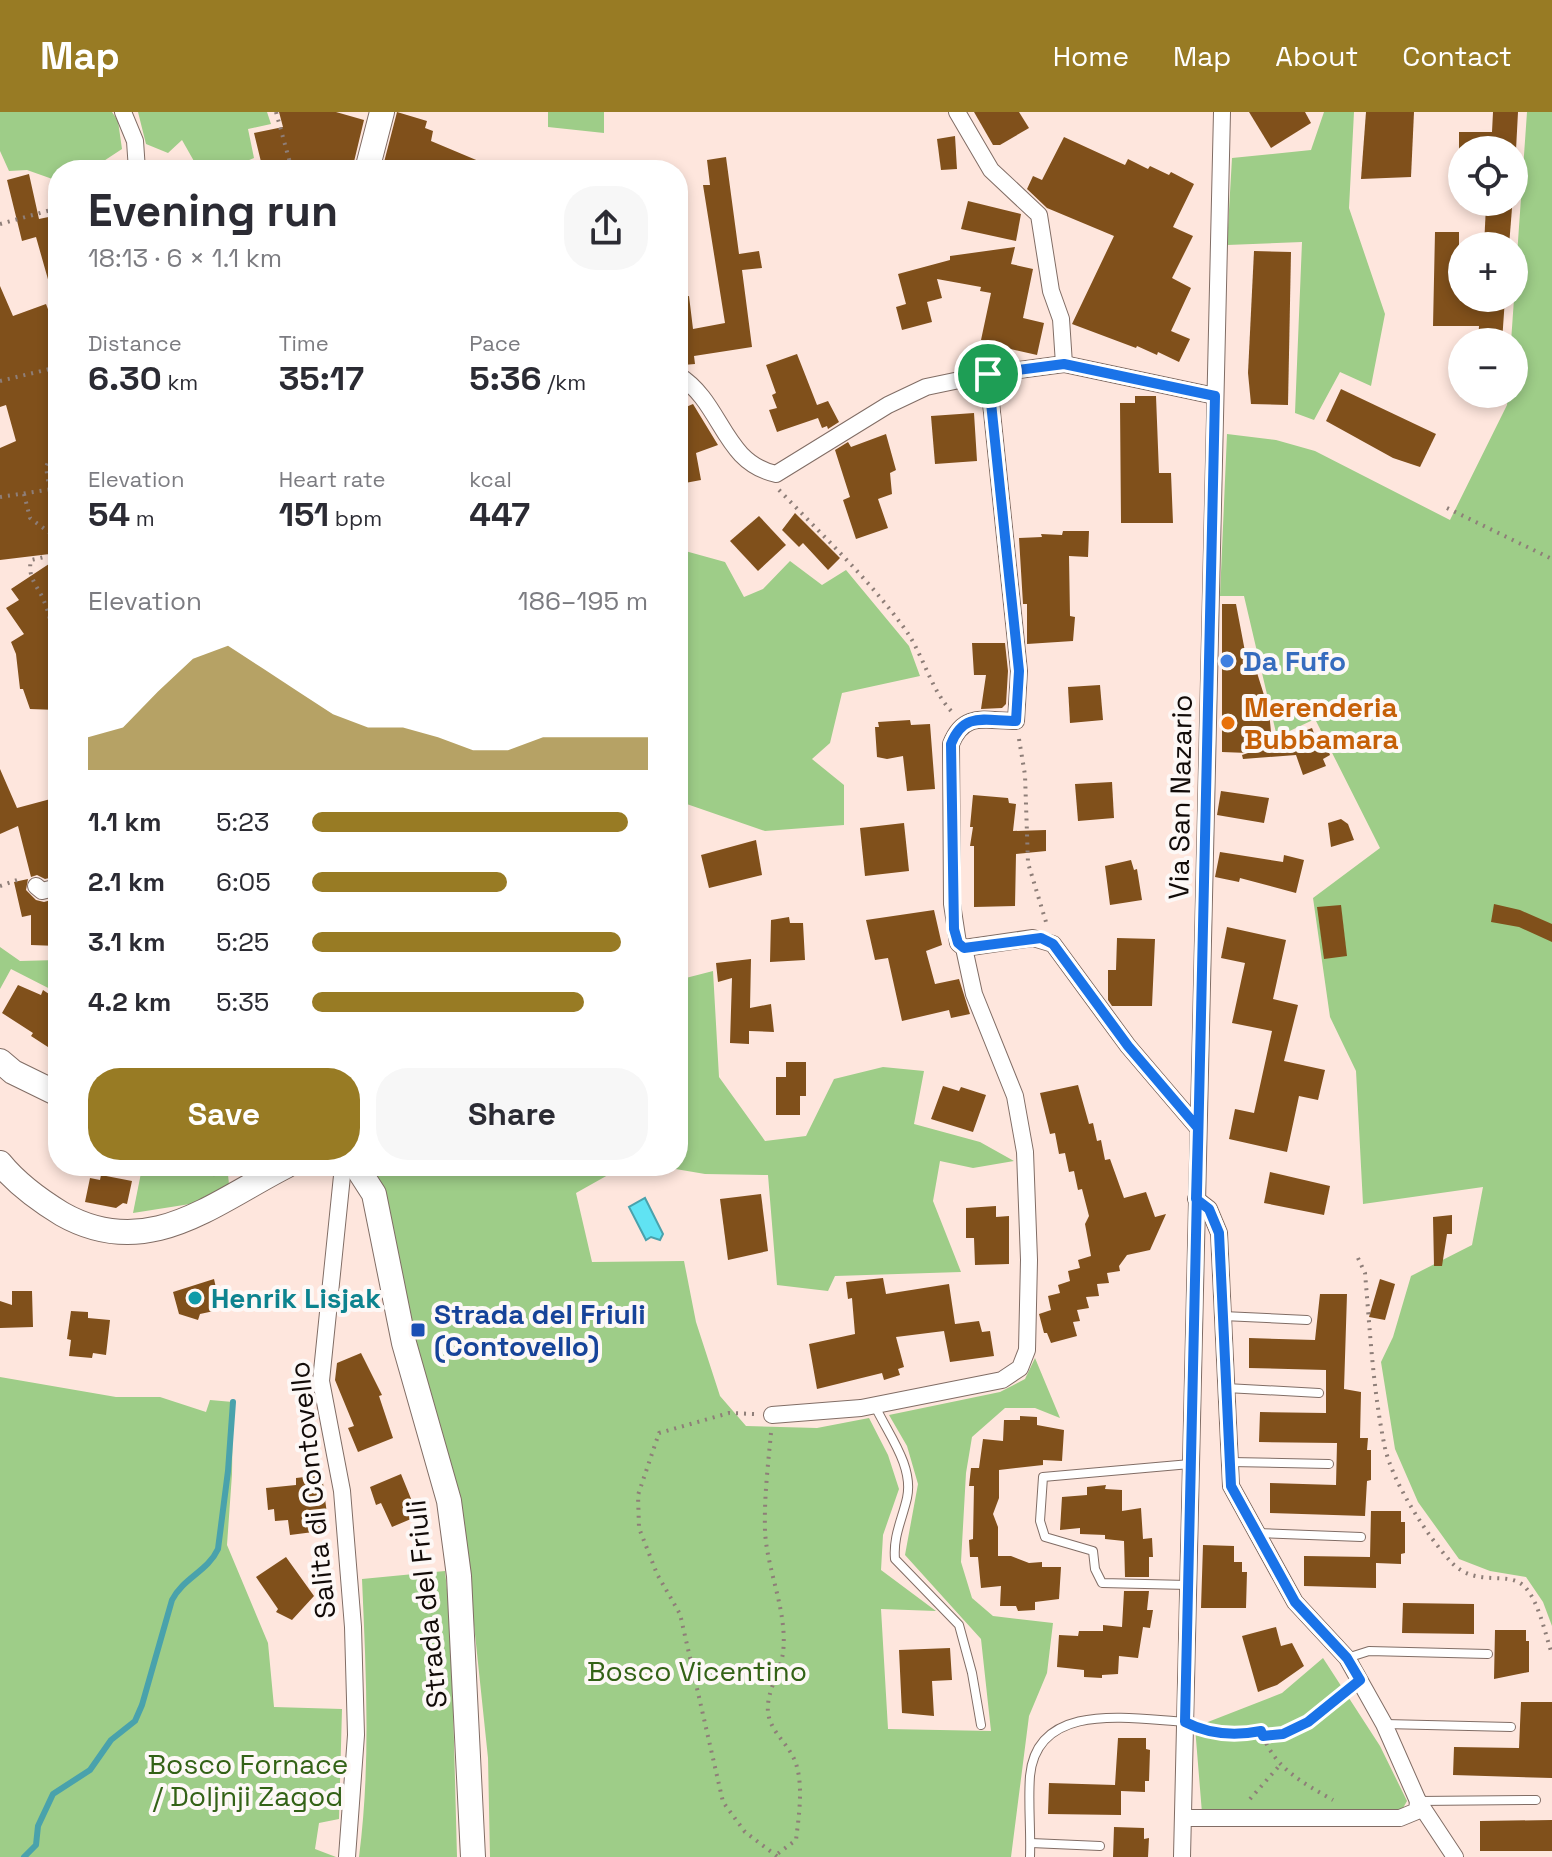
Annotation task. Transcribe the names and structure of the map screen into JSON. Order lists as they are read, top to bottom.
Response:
{
  "streets": {
    "main road": ["Strada del Friuli"],
    "street": ["Via San Nazario", "Salita di Contovello"]
  },
  "parks": ["Bosco Vicentino", "Bosco Fornace / Doljnji Zagod"],
  "places": {
    "other": ["Da Fufo", "Merenderia Bubbamara", "Henrik Lisjak"],
    "transit": ["Strada del Friuli (Contovello)"]
  },
  "page": {
    "header": "Map",
    "nav": [
      "Home",
      "Map",
      "About",
      "Contact"
    ],
    "map_buttons": ["+", "−"],
    "heading": ["Evening run", "18:13 · 6 × 1.1 km"],
    "stats": [
      ["Distance", "6.30 km"],
      ["Time", "35:17"],
      ["Pace", "5:36 /km"],
      ["Elevation", "54 m"],
      ["Heart rate", "151 bpm"],
      ["kcal", "447"]
    ],
    "chart": ["Elevation", "186–195 m"],
    "list": [
      {
        "name": "1.1 km",
        "note": "5:23"
      },
      {
        "name": "2.1 km",
        "note": "6:05"
      },
      {
        "name": "3.1 km",
        "note": "5:25"
      },
      {
        "name": "4.2 km",
        "note": "5:35"
      }
    ],
    "buttons": ["Save", "Share"]
  }
}
